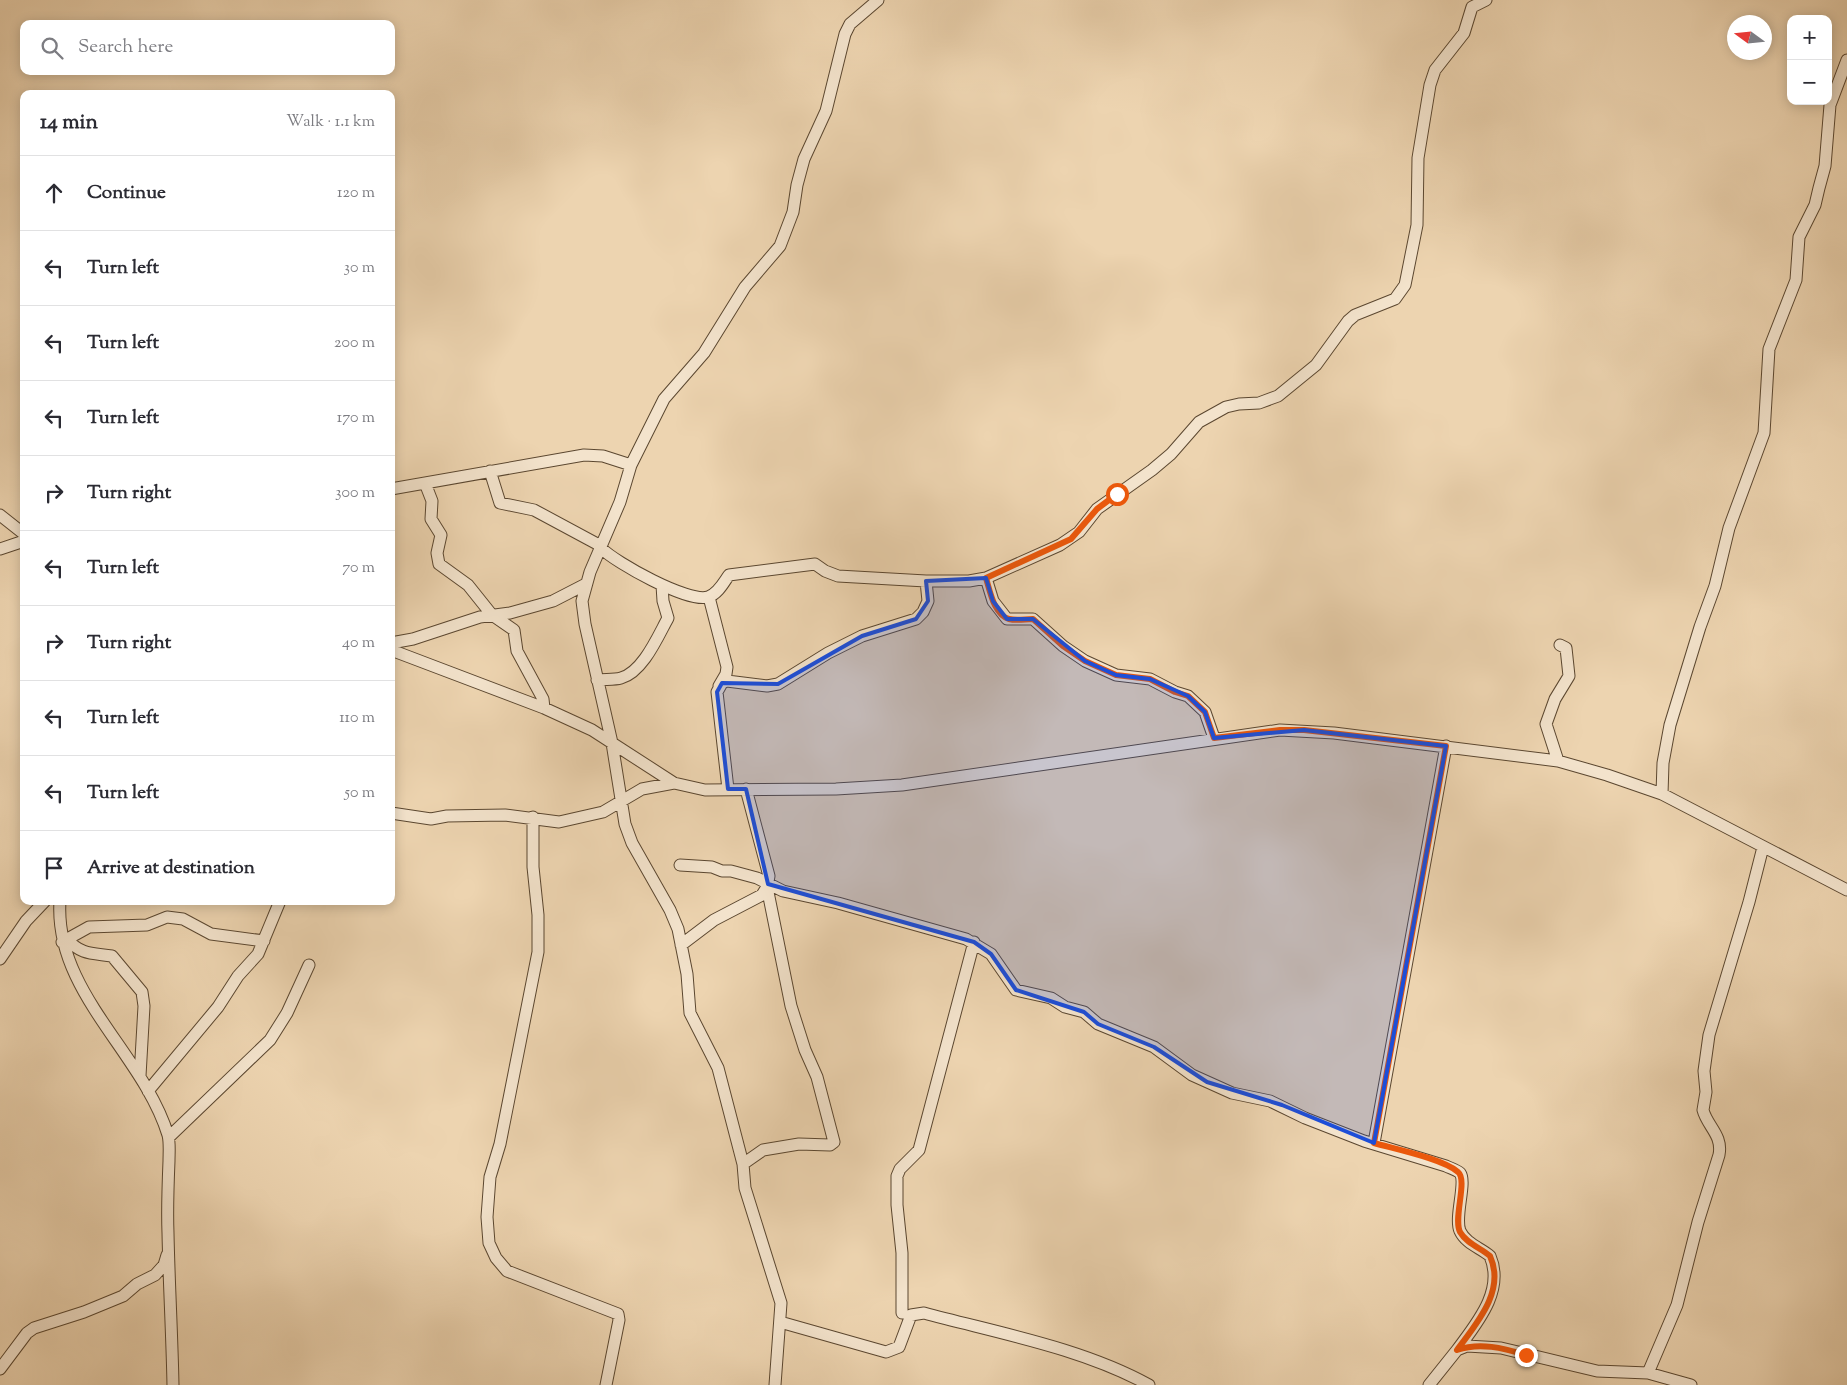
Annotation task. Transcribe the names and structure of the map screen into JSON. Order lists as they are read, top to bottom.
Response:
{
  "north": "left",
  "page": {
    "map_buttons": ["+", "−"],
    "search": "Search here",
    "heading": ["14 min", "Walk · 1.1 km"],
    "list": [
      ["Continue", "120 m"],
      ["Turn left", "30 m"],
      ["Turn left", "200 m"],
      ["Turn left", "170 m"],
      ["Turn right", "300 m"],
      ["Turn left", "70 m"],
      ["Turn right", "40 m"],
      ["Turn left", "110 m"],
      ["Turn left", "50 m"],
      "Arrive at destination"
    ]
  }
}
